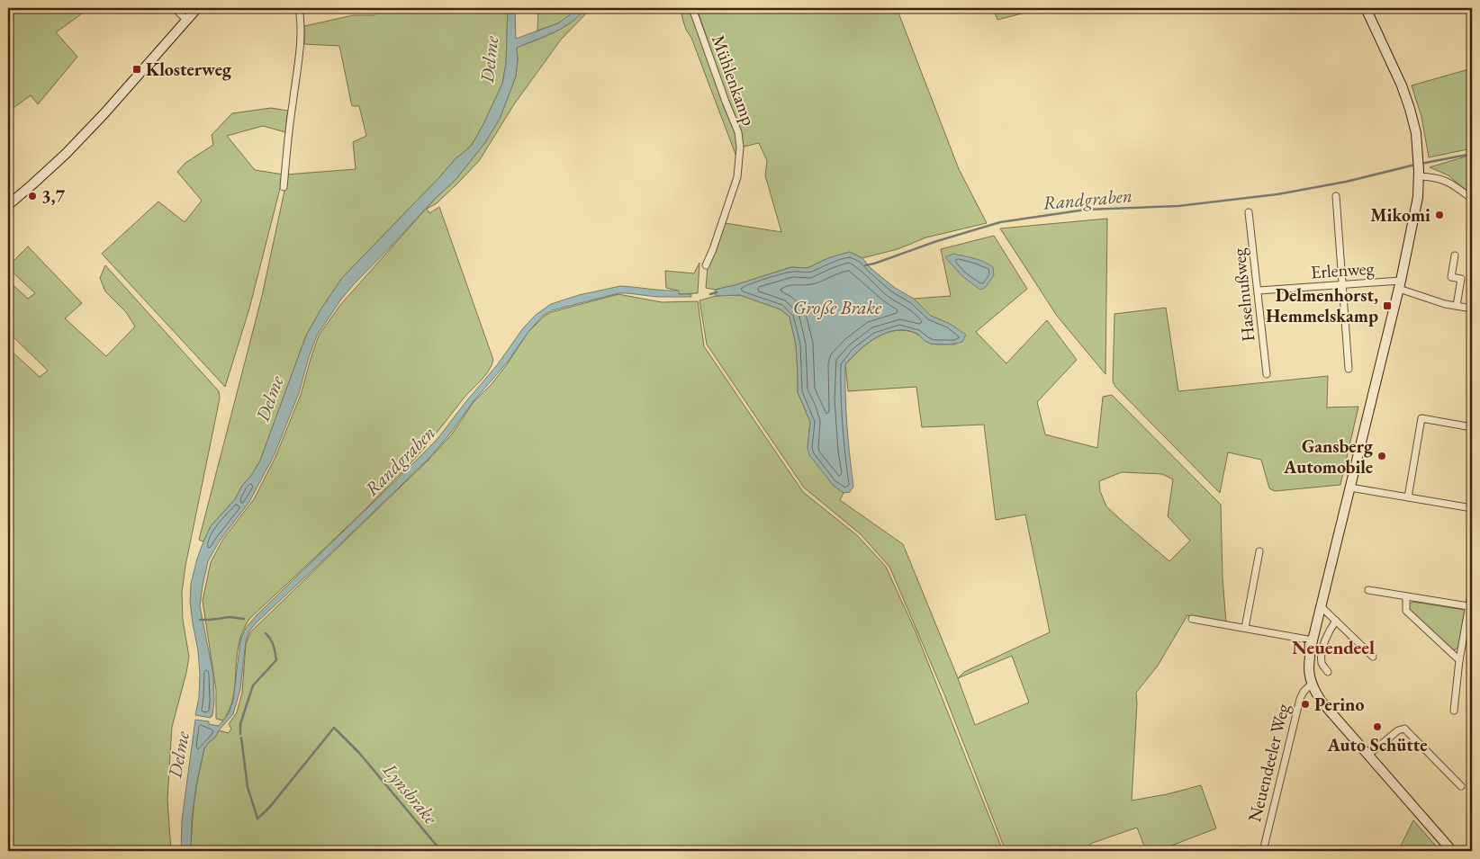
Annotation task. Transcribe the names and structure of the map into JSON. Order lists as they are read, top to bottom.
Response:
{
  "streets": {
    "street": [
      "Mühlenkamp",
      "Erlenweg",
      "Haselnußweg",
      "Neuendeeler Weg"
    ]
  },
  "crossings": [
    ["Erlenweg", "Haselnußweg"]
  ],
  "districts": ["Neuendeel"],
  "water": [
    "Delme",
    "Randgraben",
    "Große Brake",
    "Lynsbrake"
  ],
  "places": {
    "transit": ["Klosterweg", "Delmenhorst, Hemmelskamp"],
    "other": [
      "3,7",
      "Mikomi",
      "Gansberg Automobile",
      "Perino",
      "Auto Schütte"
    ]
  }
}
